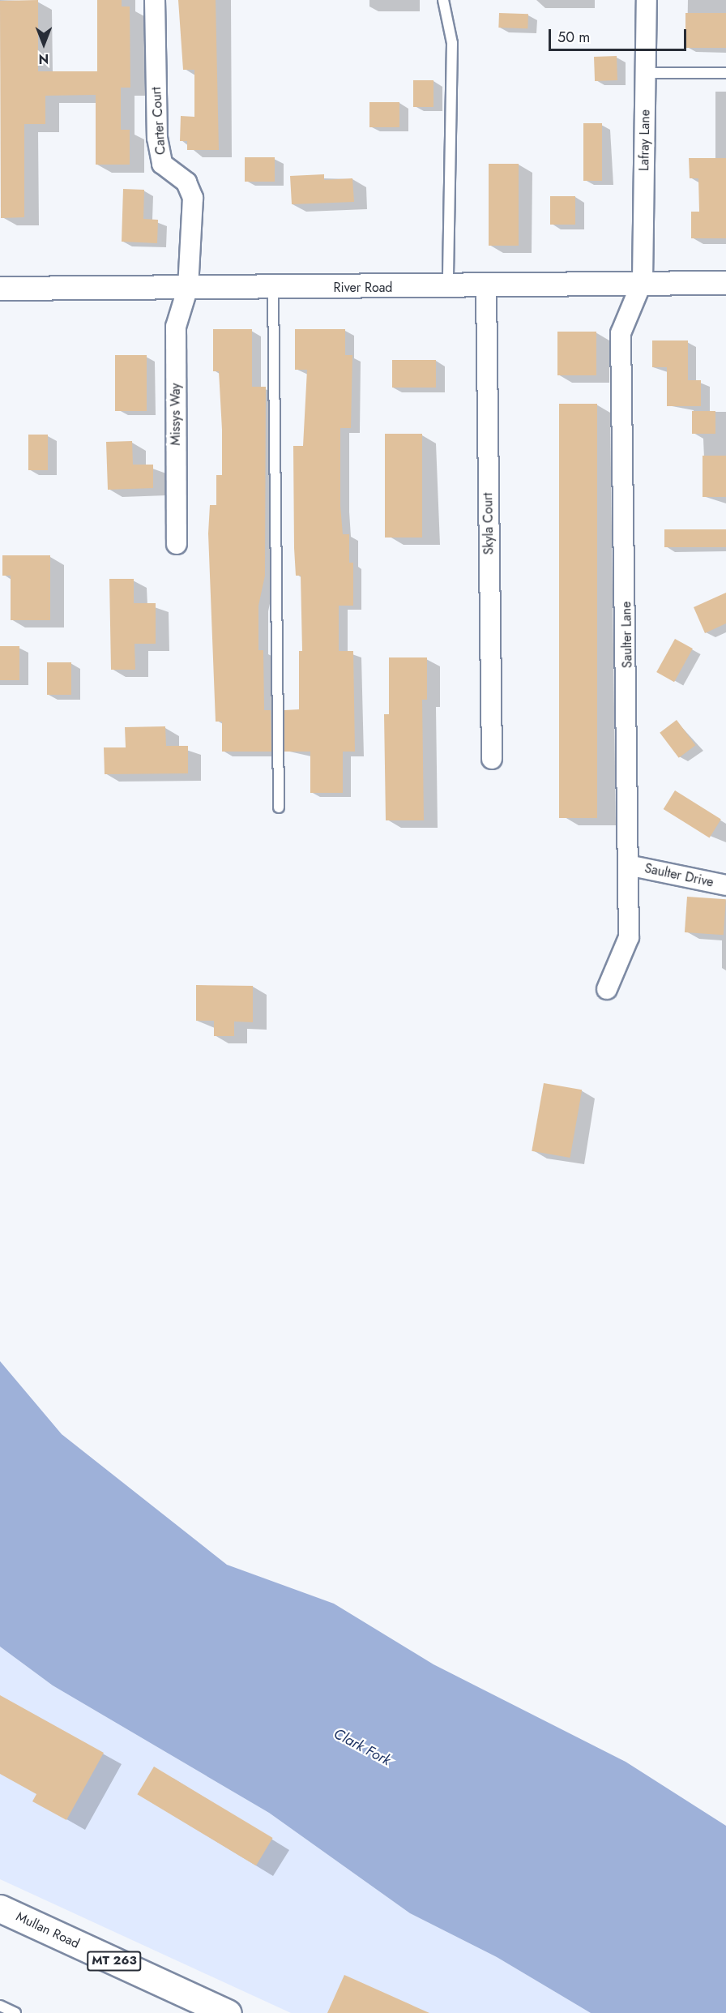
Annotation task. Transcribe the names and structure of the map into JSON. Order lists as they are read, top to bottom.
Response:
{
  "streets": {
    "main road": ["Mullan Road", "MT 263"],
    "street": [
      "Carter Court",
      "Lafray Lane",
      "River Road",
      "Missys Way",
      "Skyla Court",
      "Saulter Lane",
      "Saulter Drive"
    ]
  },
  "crossings": [
    ["Carter Court", "River Road"],
    ["Carter Court", "Missys Way"],
    ["Lafray Lane", "River Road"],
    ["Lafray Lane", "Saulter Lane"],
    ["River Road", "Missys Way"],
    ["River Road", "Skyla Court"],
    ["River Road", "Saulter Lane"],
    ["Saulter Lane", "Saulter Drive"]
  ],
  "water": ["Clark Fork"],
  "scale_bar": "50 m",
  "north": "bottom"
}
